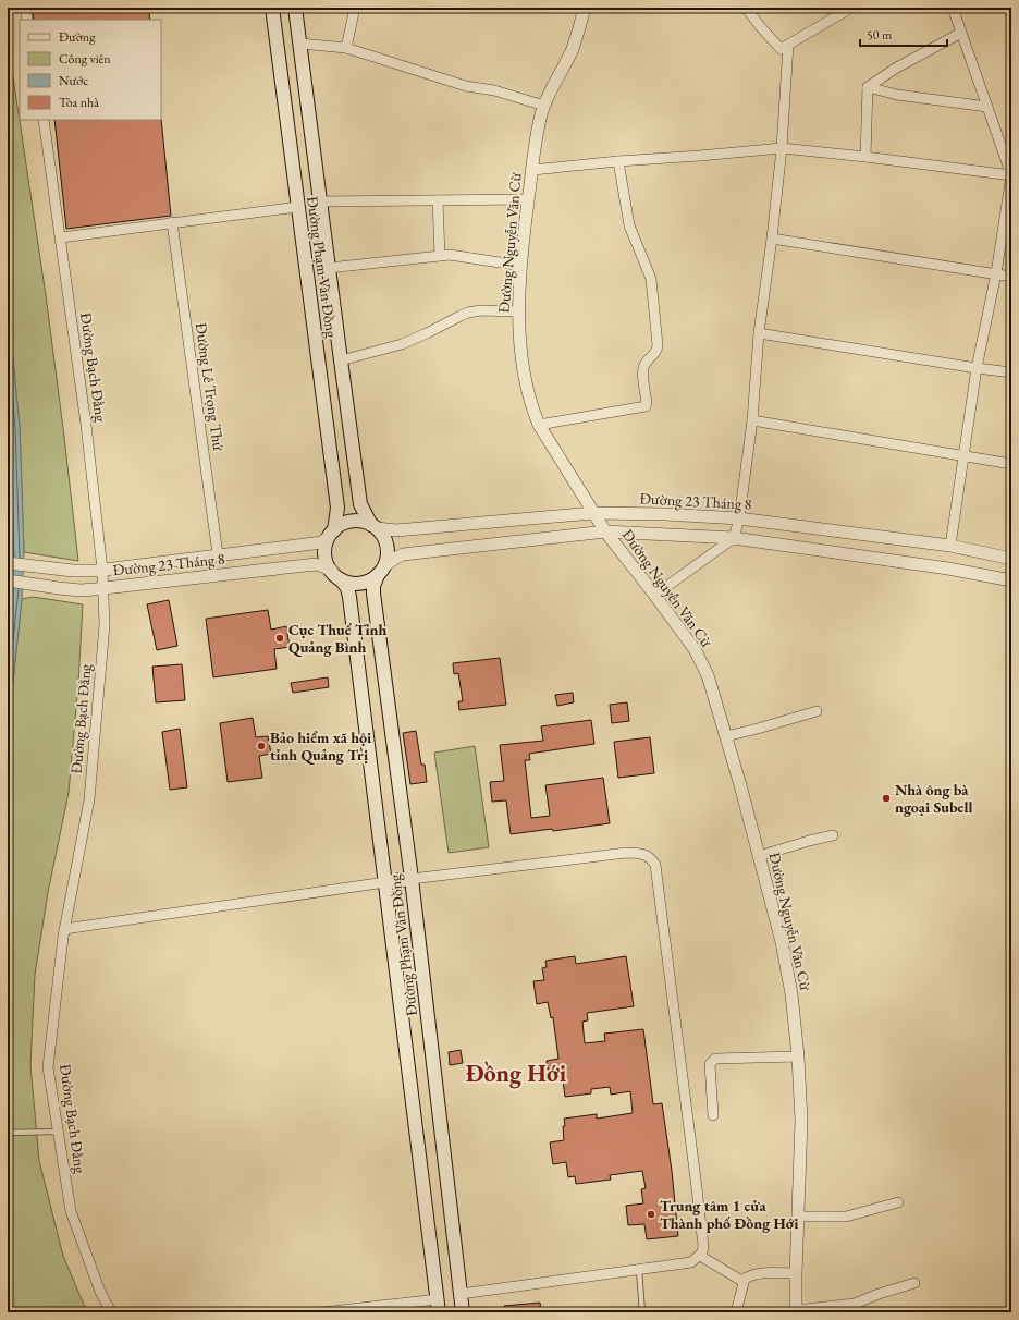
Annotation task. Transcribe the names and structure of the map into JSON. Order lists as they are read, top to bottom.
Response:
{
  "streets": {
    "main road": ["Đường Phạm Văn Đồng"],
    "street": [
      "Đường Nguyễn Văn Cừ",
      "Đường Bạch Đằng",
      "Đường Lê Trọng Thứ",
      "Đường 23 Tháng 8"
    ]
  },
  "crossings": [
    ["Đường Nguyễn Văn Cừ", "Đường 23 Tháng 8"],
    ["Đường Phạm Văn Đồng", "Đường 23 Tháng 8"],
    ["Đường Bạch Đằng", "Đường 23 Tháng 8"],
    ["Đường Lê Trọng Thứ", "Đường 23 Tháng 8"]
  ],
  "districts": ["Đồng Hới"],
  "places": [
    "Cục Thuế Tỉnh Quảng Bình",
    "Bảo hiểm xã hội tỉnh Quảng Trị",
    "Nhà ông bà ngoại Subell",
    "Trung tâm 1 cửa Thành phố Đồng Hới"
  ],
  "legend": [
    "Đường",
    "Công viên",
    "Nước",
    "Tòa nhà"
  ],
  "scale_bar": "50 m"
}
